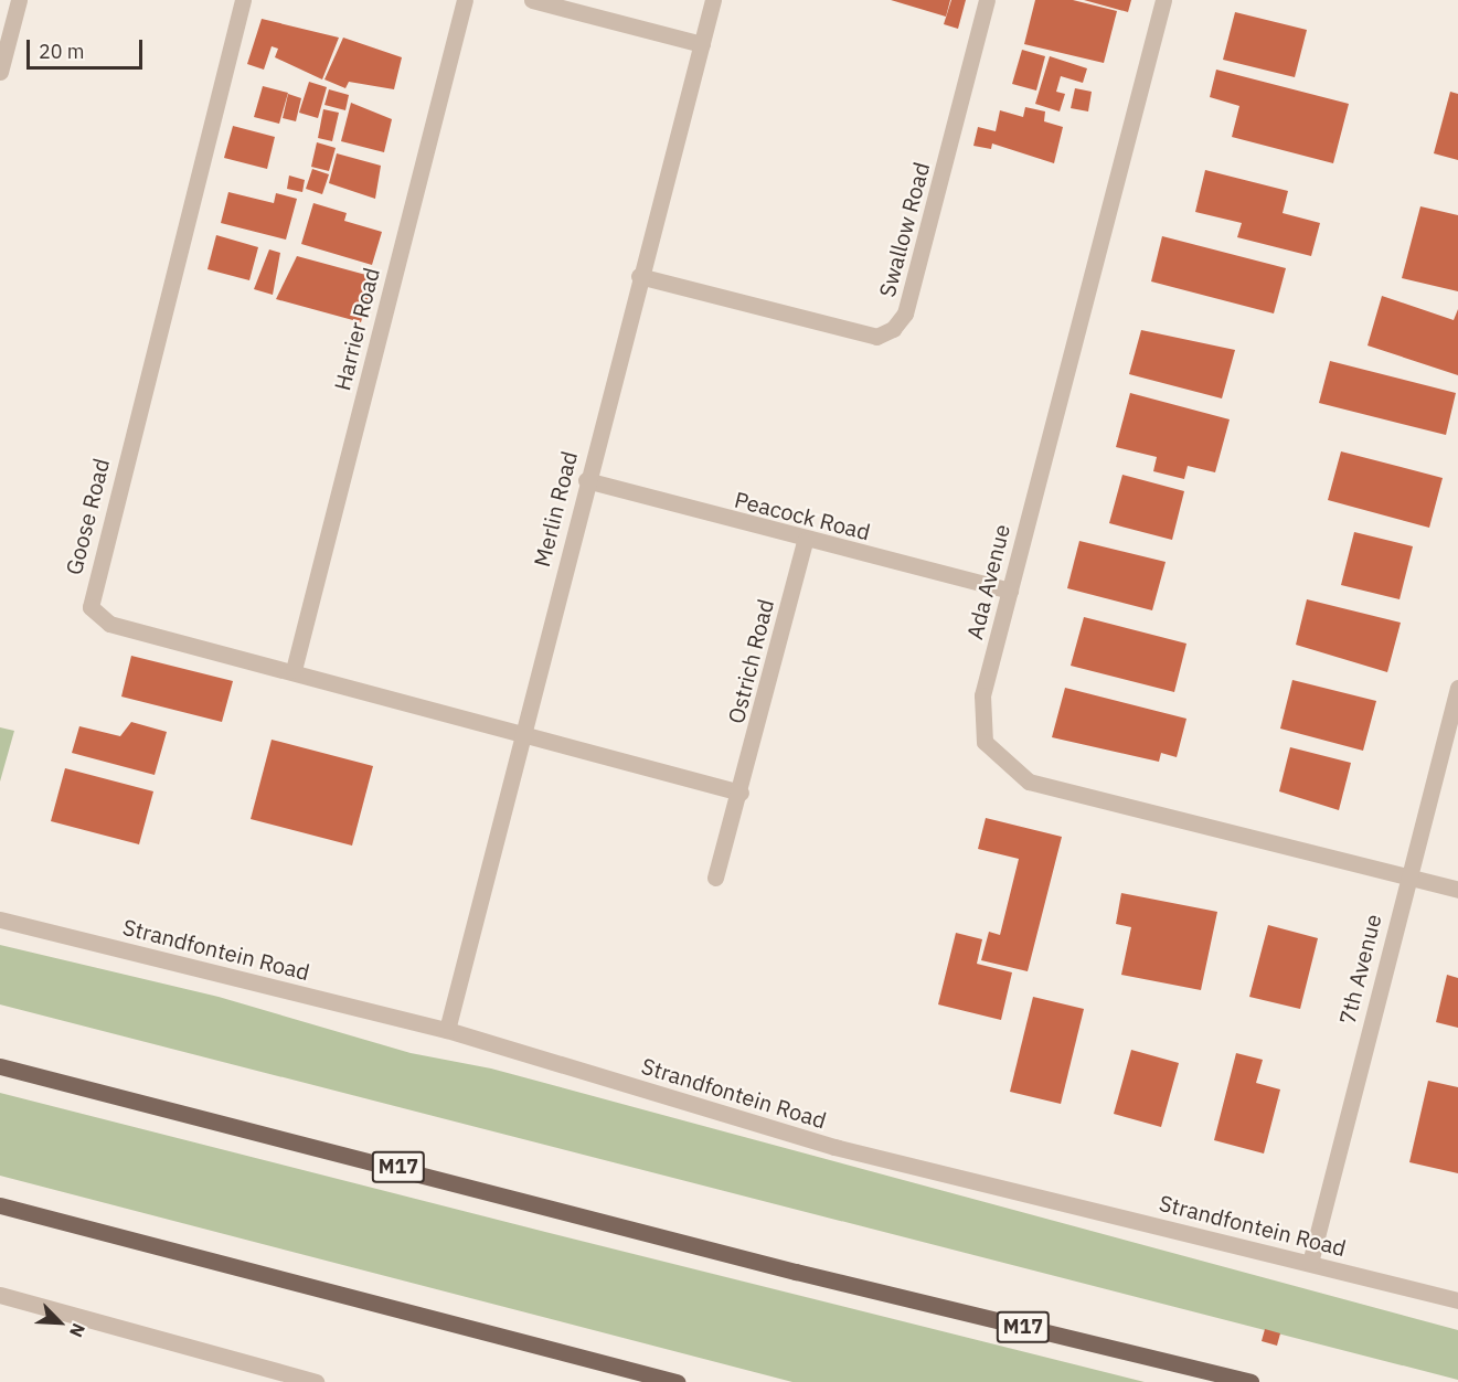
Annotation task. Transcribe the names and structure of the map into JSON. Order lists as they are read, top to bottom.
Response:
{
  "streets": {
    "main road": ["M17"],
    "street": [
      "Swallow Road",
      "Harrier Road",
      "Merlin Road",
      "Peacock Road",
      "Goose Road",
      "Ada Avenue",
      "Ostrich Road",
      "Strandfontein Road",
      "7th Avenue"
    ]
  },
  "crossings": [
    ["Swallow Road", "Merlin Road"],
    ["Harrier Road", "Goose Road"],
    ["Merlin Road", "Peacock Road"],
    ["Merlin Road", "Goose Road"],
    ["Merlin Road", "Strandfontein Road"],
    ["Peacock Road", "Ada Avenue"],
    ["Peacock Road", "Ostrich Road"],
    ["Ada Avenue", "7th Avenue"],
    ["Strandfontein Road", "7th Avenue"]
  ],
  "scale_bar": "20 m",
  "north": "bottom right"
}
